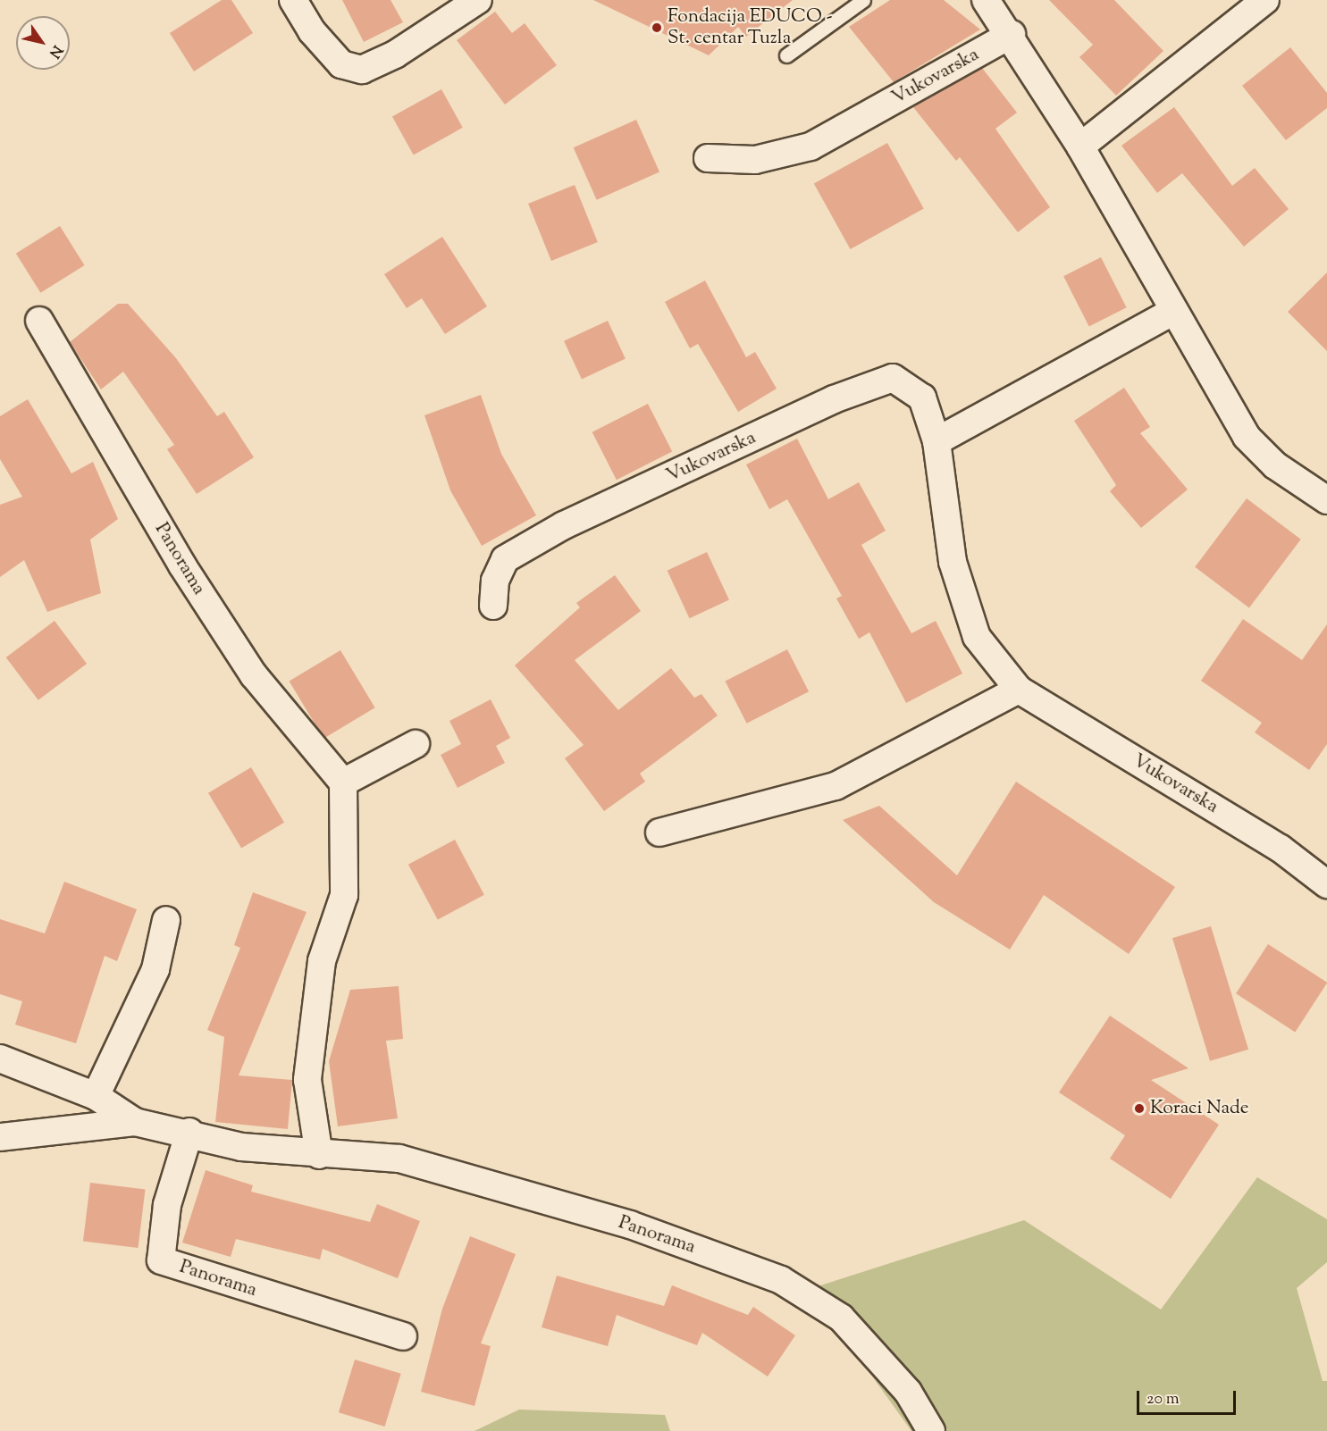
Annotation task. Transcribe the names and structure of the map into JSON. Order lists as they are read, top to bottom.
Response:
{
  "streets": {
    "street": ["Vukovarska", "Panorama"]
  },
  "places": ["Fondacija EDUCO - St. centar Tuzla", "Koraci Nade"],
  "scale_bar": "20 m",
  "north": "bottom right"
}
